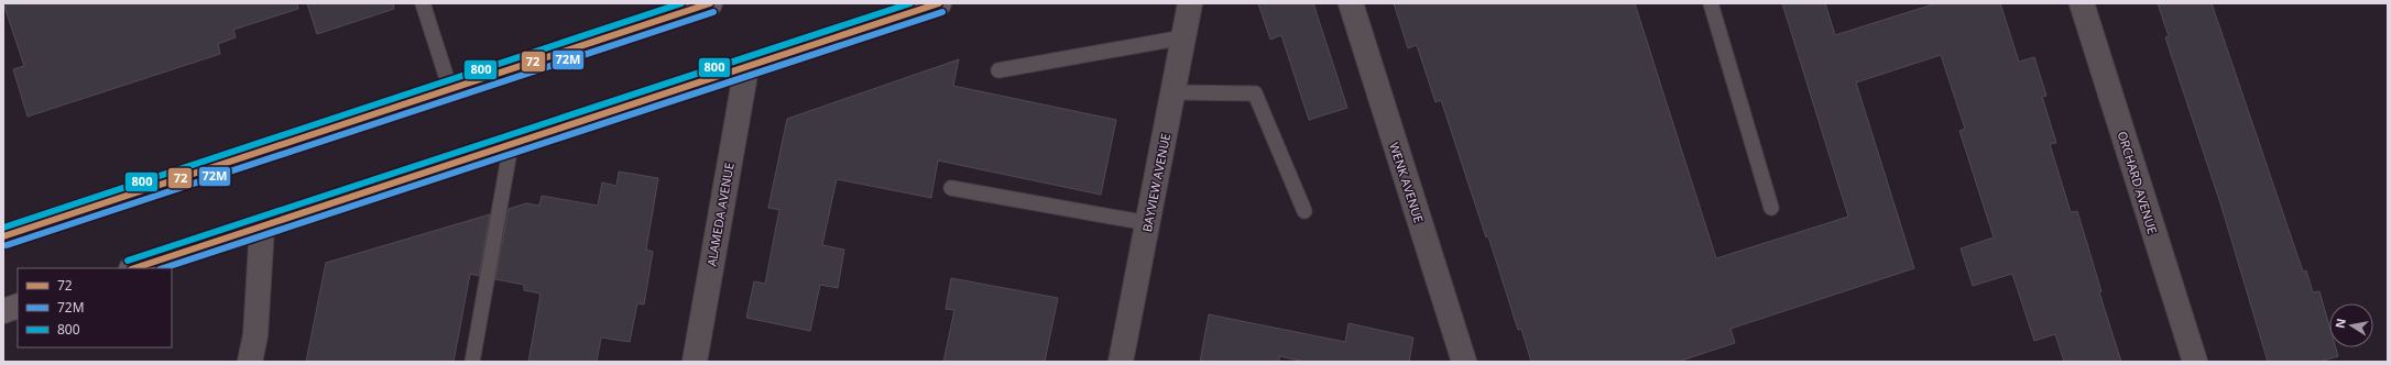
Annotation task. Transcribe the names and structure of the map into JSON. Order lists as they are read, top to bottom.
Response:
{
  "streets": {
    "street": [
      "BAYVIEW AVENUE",
      "WENK AVENUE",
      "ORCHARD AVENUE",
      "ALAMEDA AVENUE"
    ]
  },
  "lines": ["transit line 72", "transit line 800", "transit line 72M"],
  "legend": ["72", "72M", "800"],
  "north": "left"
}
